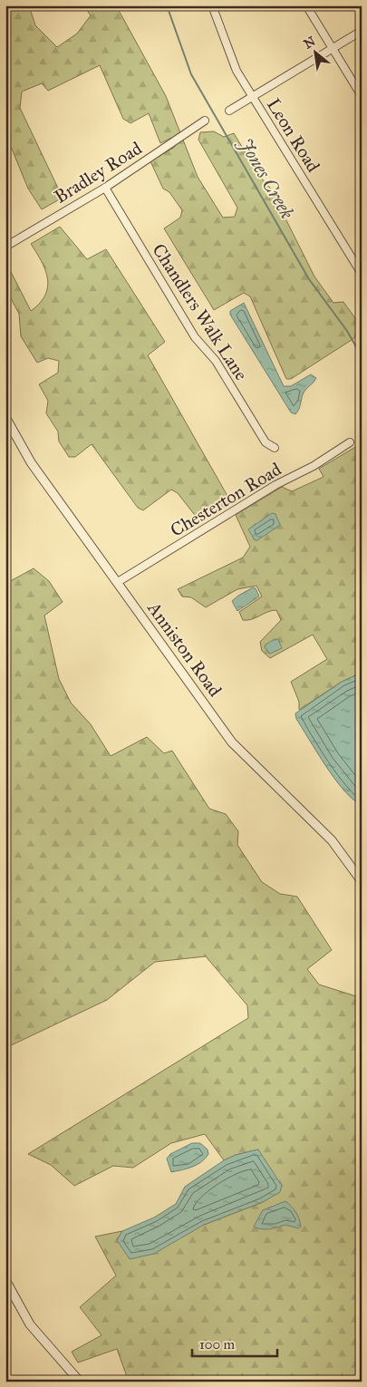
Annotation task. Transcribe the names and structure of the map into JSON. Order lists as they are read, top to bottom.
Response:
{
  "streets": {
    "street": [
      "Leon Road",
      "Bradley Road",
      "Chandlers Walk Lane",
      "Chesterton Road",
      "Anniston Road"
    ]
  },
  "crossings": [
    ["Bradley Road", "Chandlers Walk Lane"],
    ["Chesterton Road", "Anniston Road"]
  ],
  "water": ["Jones Creek"],
  "scale_bar": "100 m",
  "north": "top left"
}
